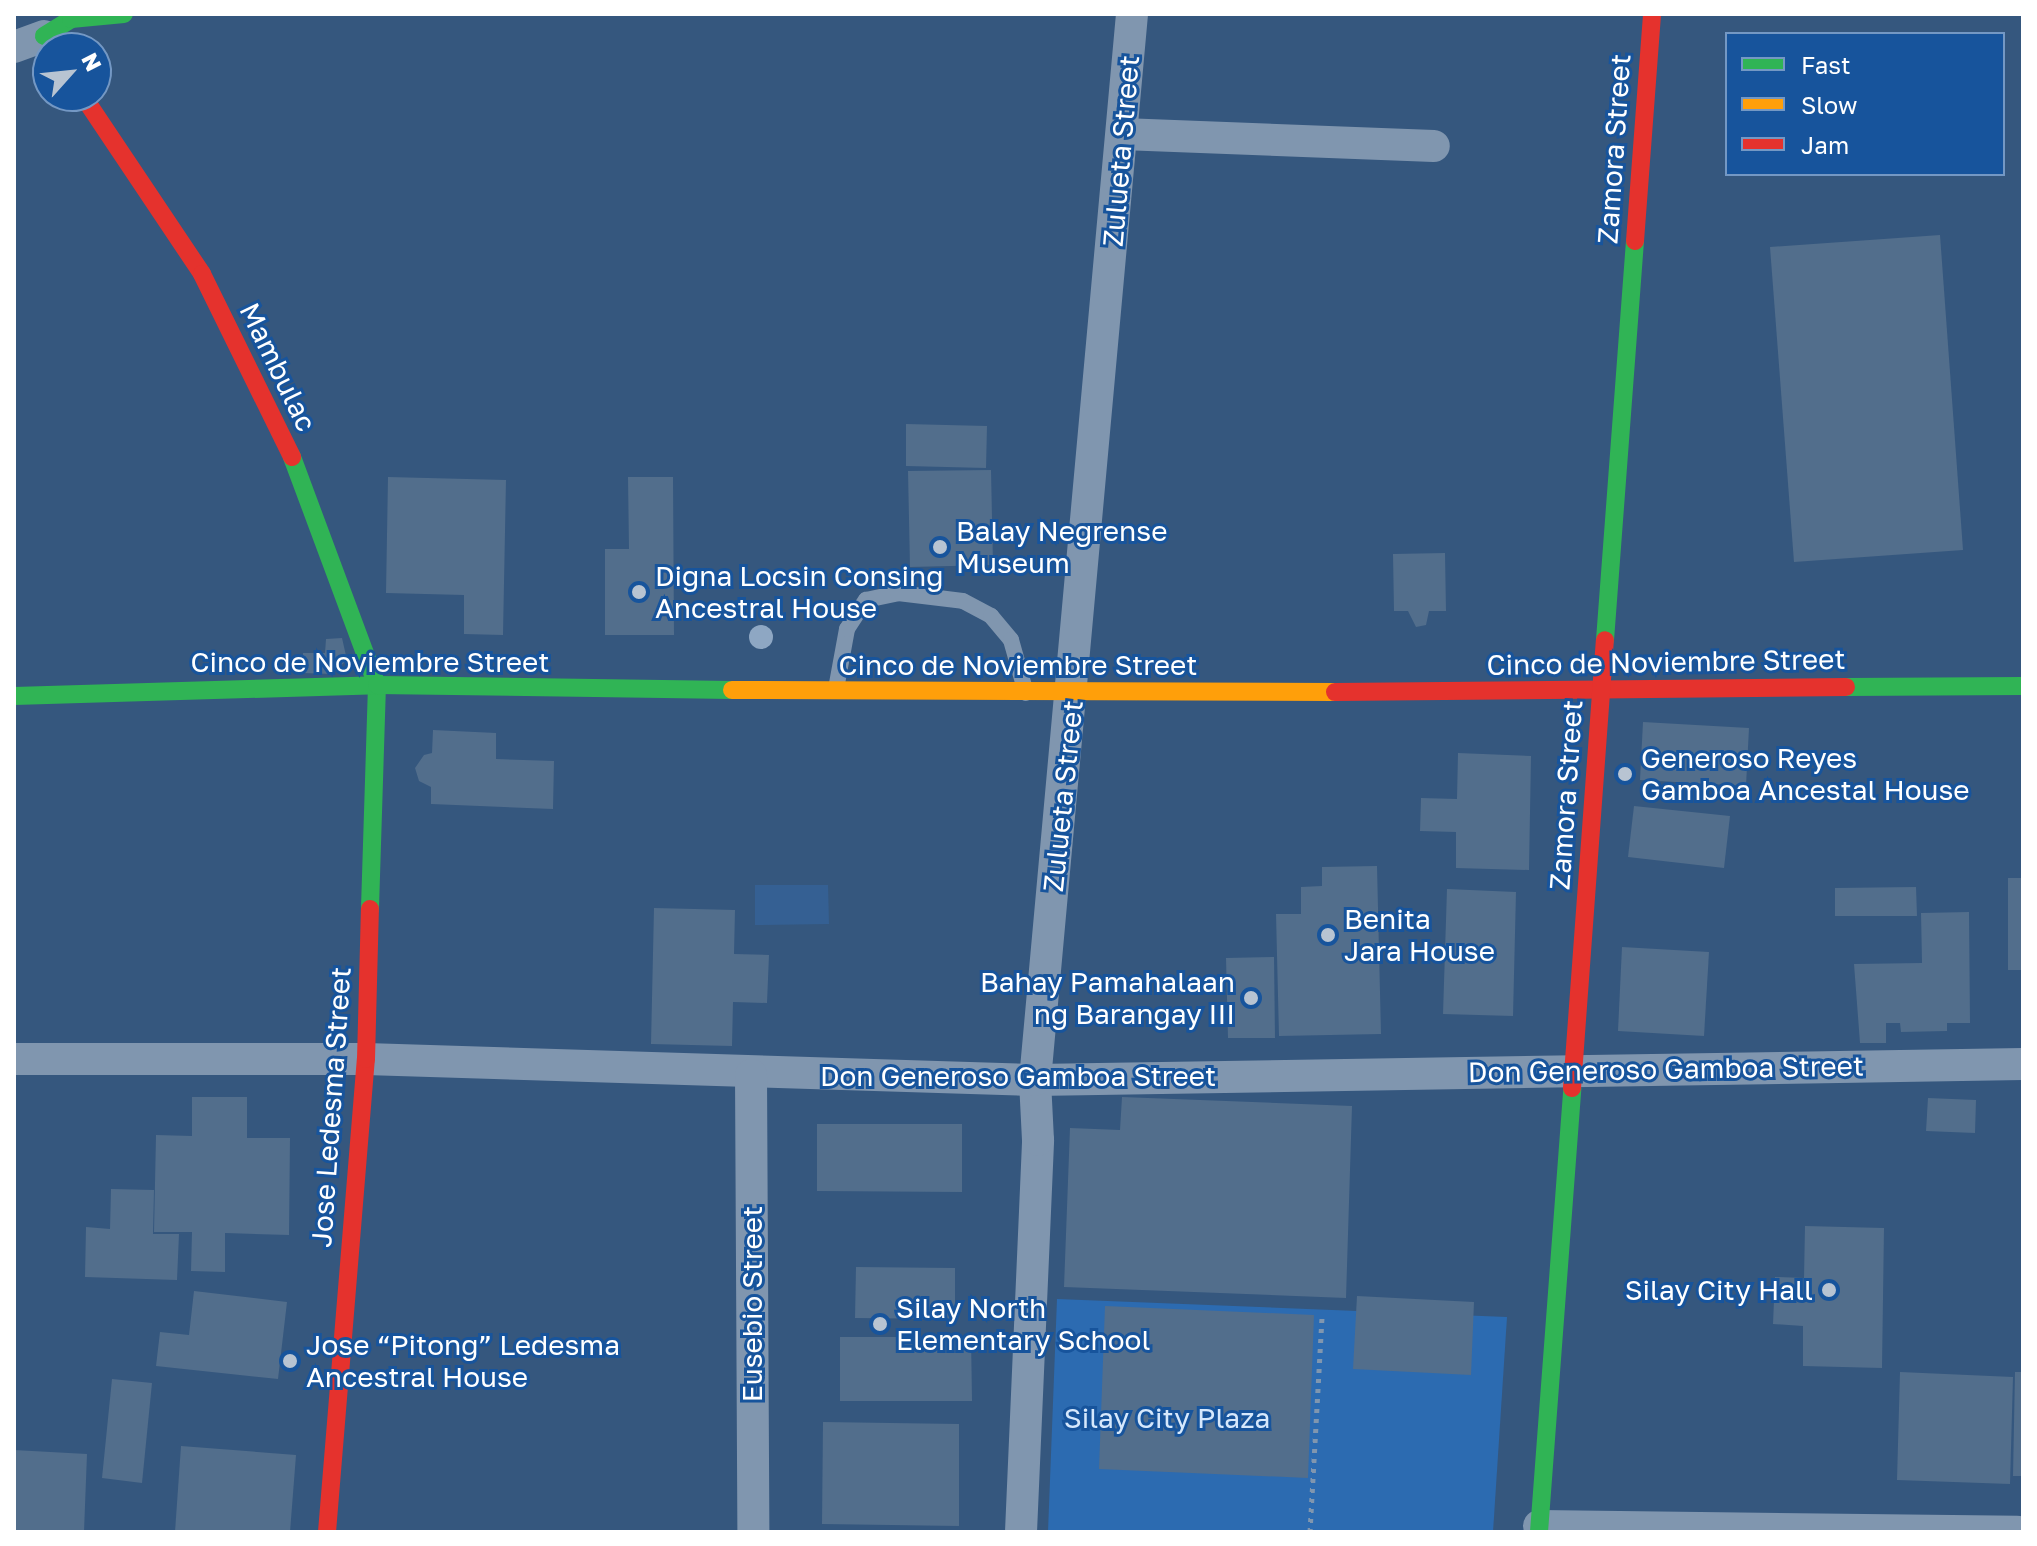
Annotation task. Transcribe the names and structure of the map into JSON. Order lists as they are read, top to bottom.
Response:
{
  "streets": {
    "street": [
      "Zamora Street",
      "Zulueta Street",
      "Mambulac",
      "Cinco de Noviembre Street",
      "Don Generoso Gamboa Street",
      "Jose Ledesma Street",
      "Eusebio Street"
    ]
  },
  "crossings": [
    ["Zamora Street", "Cinco de Noviembre Street"],
    ["Zamora Street", "Don Generoso Gamboa Street"],
    ["Zulueta Street", "Cinco de Noviembre Street"],
    ["Zulueta Street", "Don Generoso Gamboa Street"],
    ["Mambulac", "Cinco de Noviembre Street"],
    ["Mambulac", "Jose Ledesma Street"],
    ["Cinco de Noviembre Street", "Jose Ledesma Street"],
    ["Don Generoso Gamboa Street", "Jose Ledesma Street"],
    ["Don Generoso Gamboa Street", "Eusebio Street"]
  ],
  "parks": ["Silay City Plaza"],
  "places": [
    "Balay Negrense Museum",
    "Digna Locsin Consing Ancestral House",
    "Generoso Reyes Gamboa Ancestal House",
    "Benita Jara House",
    "Bahay Pamahalaan ng Barangay III",
    "Silay City Hall",
    "Silay North Elementary School",
    "Jose “Pitong” Ledesma Ancestral House"
  ],
  "legend": ["Fast", "Slow", "Jam"],
  "north": "top right"
}
